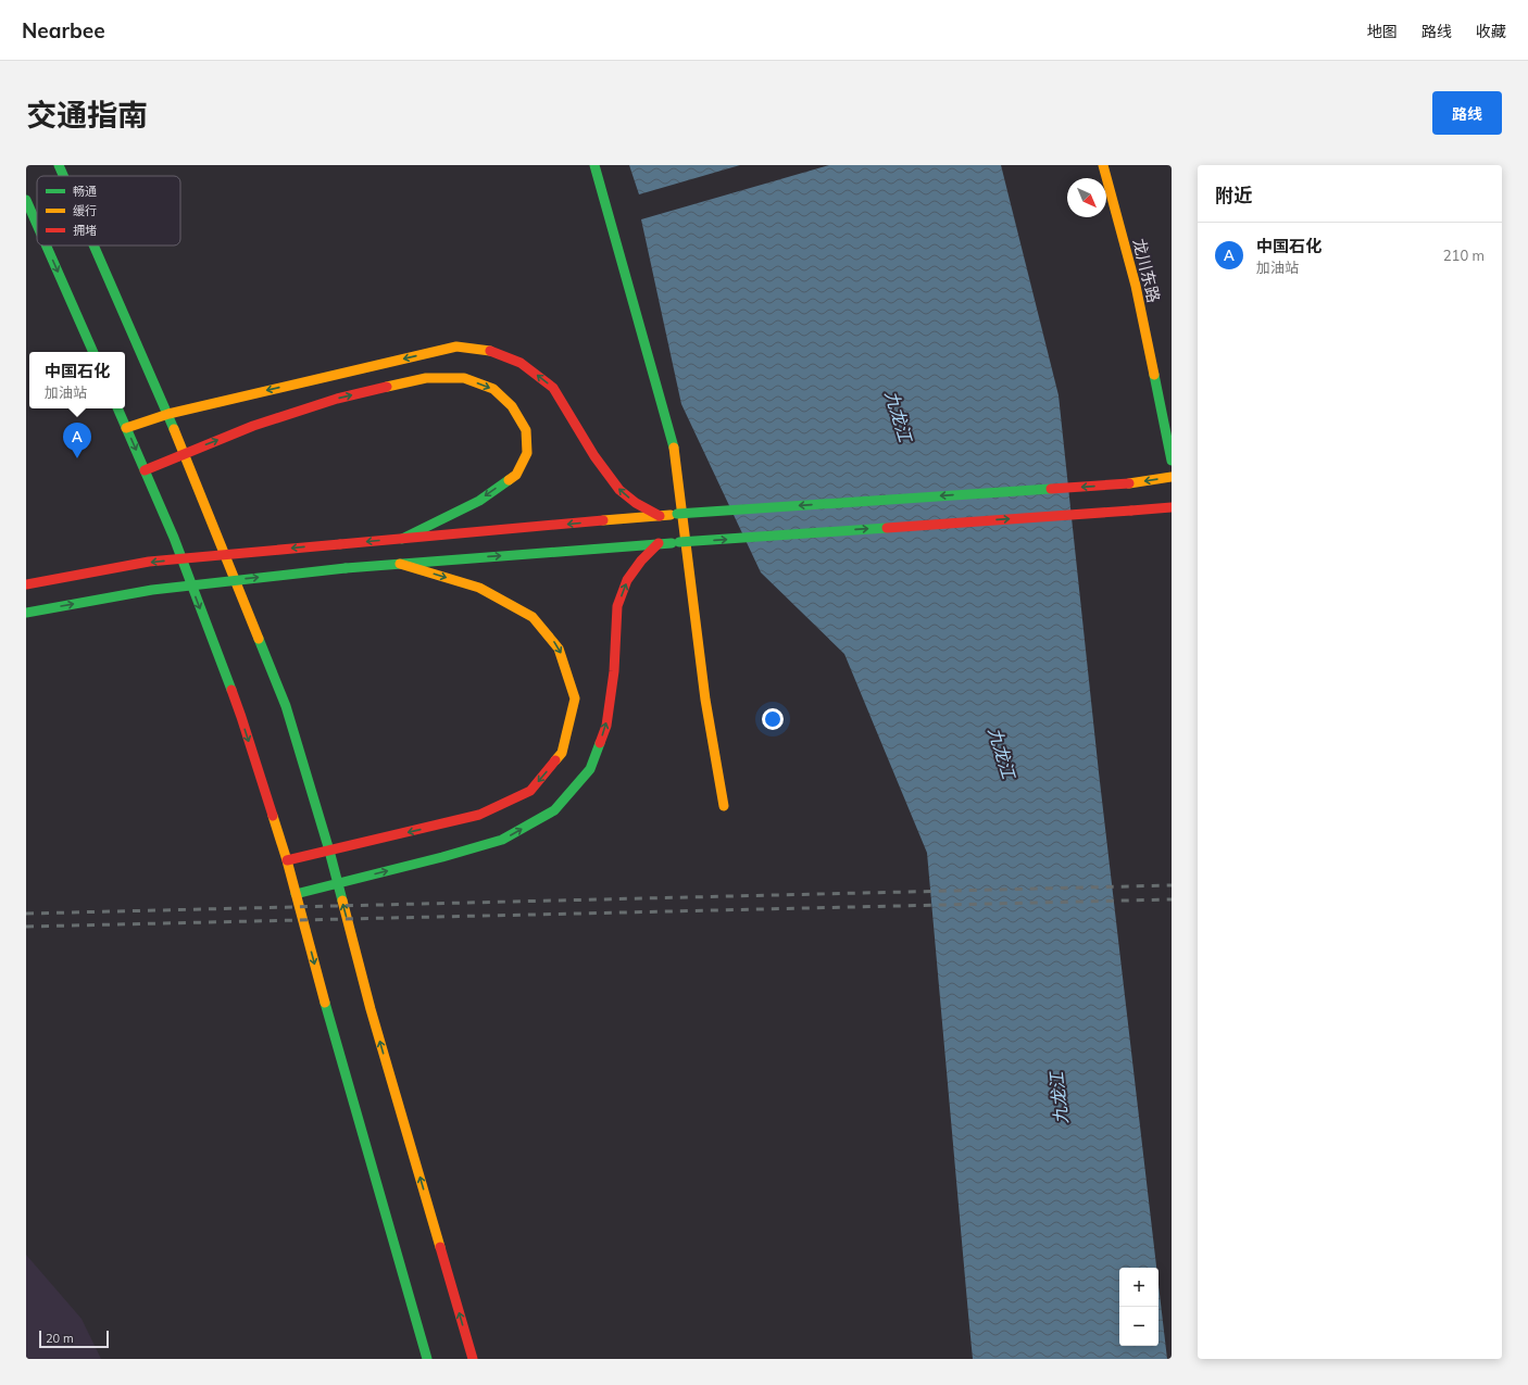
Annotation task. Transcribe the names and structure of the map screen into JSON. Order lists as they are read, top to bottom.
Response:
{
  "streets": {
    "main road": ["龙川东路"]
  },
  "water": ["九龙江"],
  "legend": ["畅通", "缓行", "拥堵"],
  "scale_bar": "20 m",
  "north": "bottom right",
  "page": {
    "header": "Nearbee",
    "nav": ["地图", "路线", "收藏"],
    "title": "交通指南",
    "buttons": "路线",
    "heading": "附近",
    "list": [
      {
        "mark": "A",
        "name": "中国石化",
        "note": "加油站",
        "value": "210 m"
      }
    ],
    "popup": ["中国石化", "加油站"],
    "pins": "A",
    "map_buttons": ["+", "−"],
    "scale": "20 m"
  }
}
